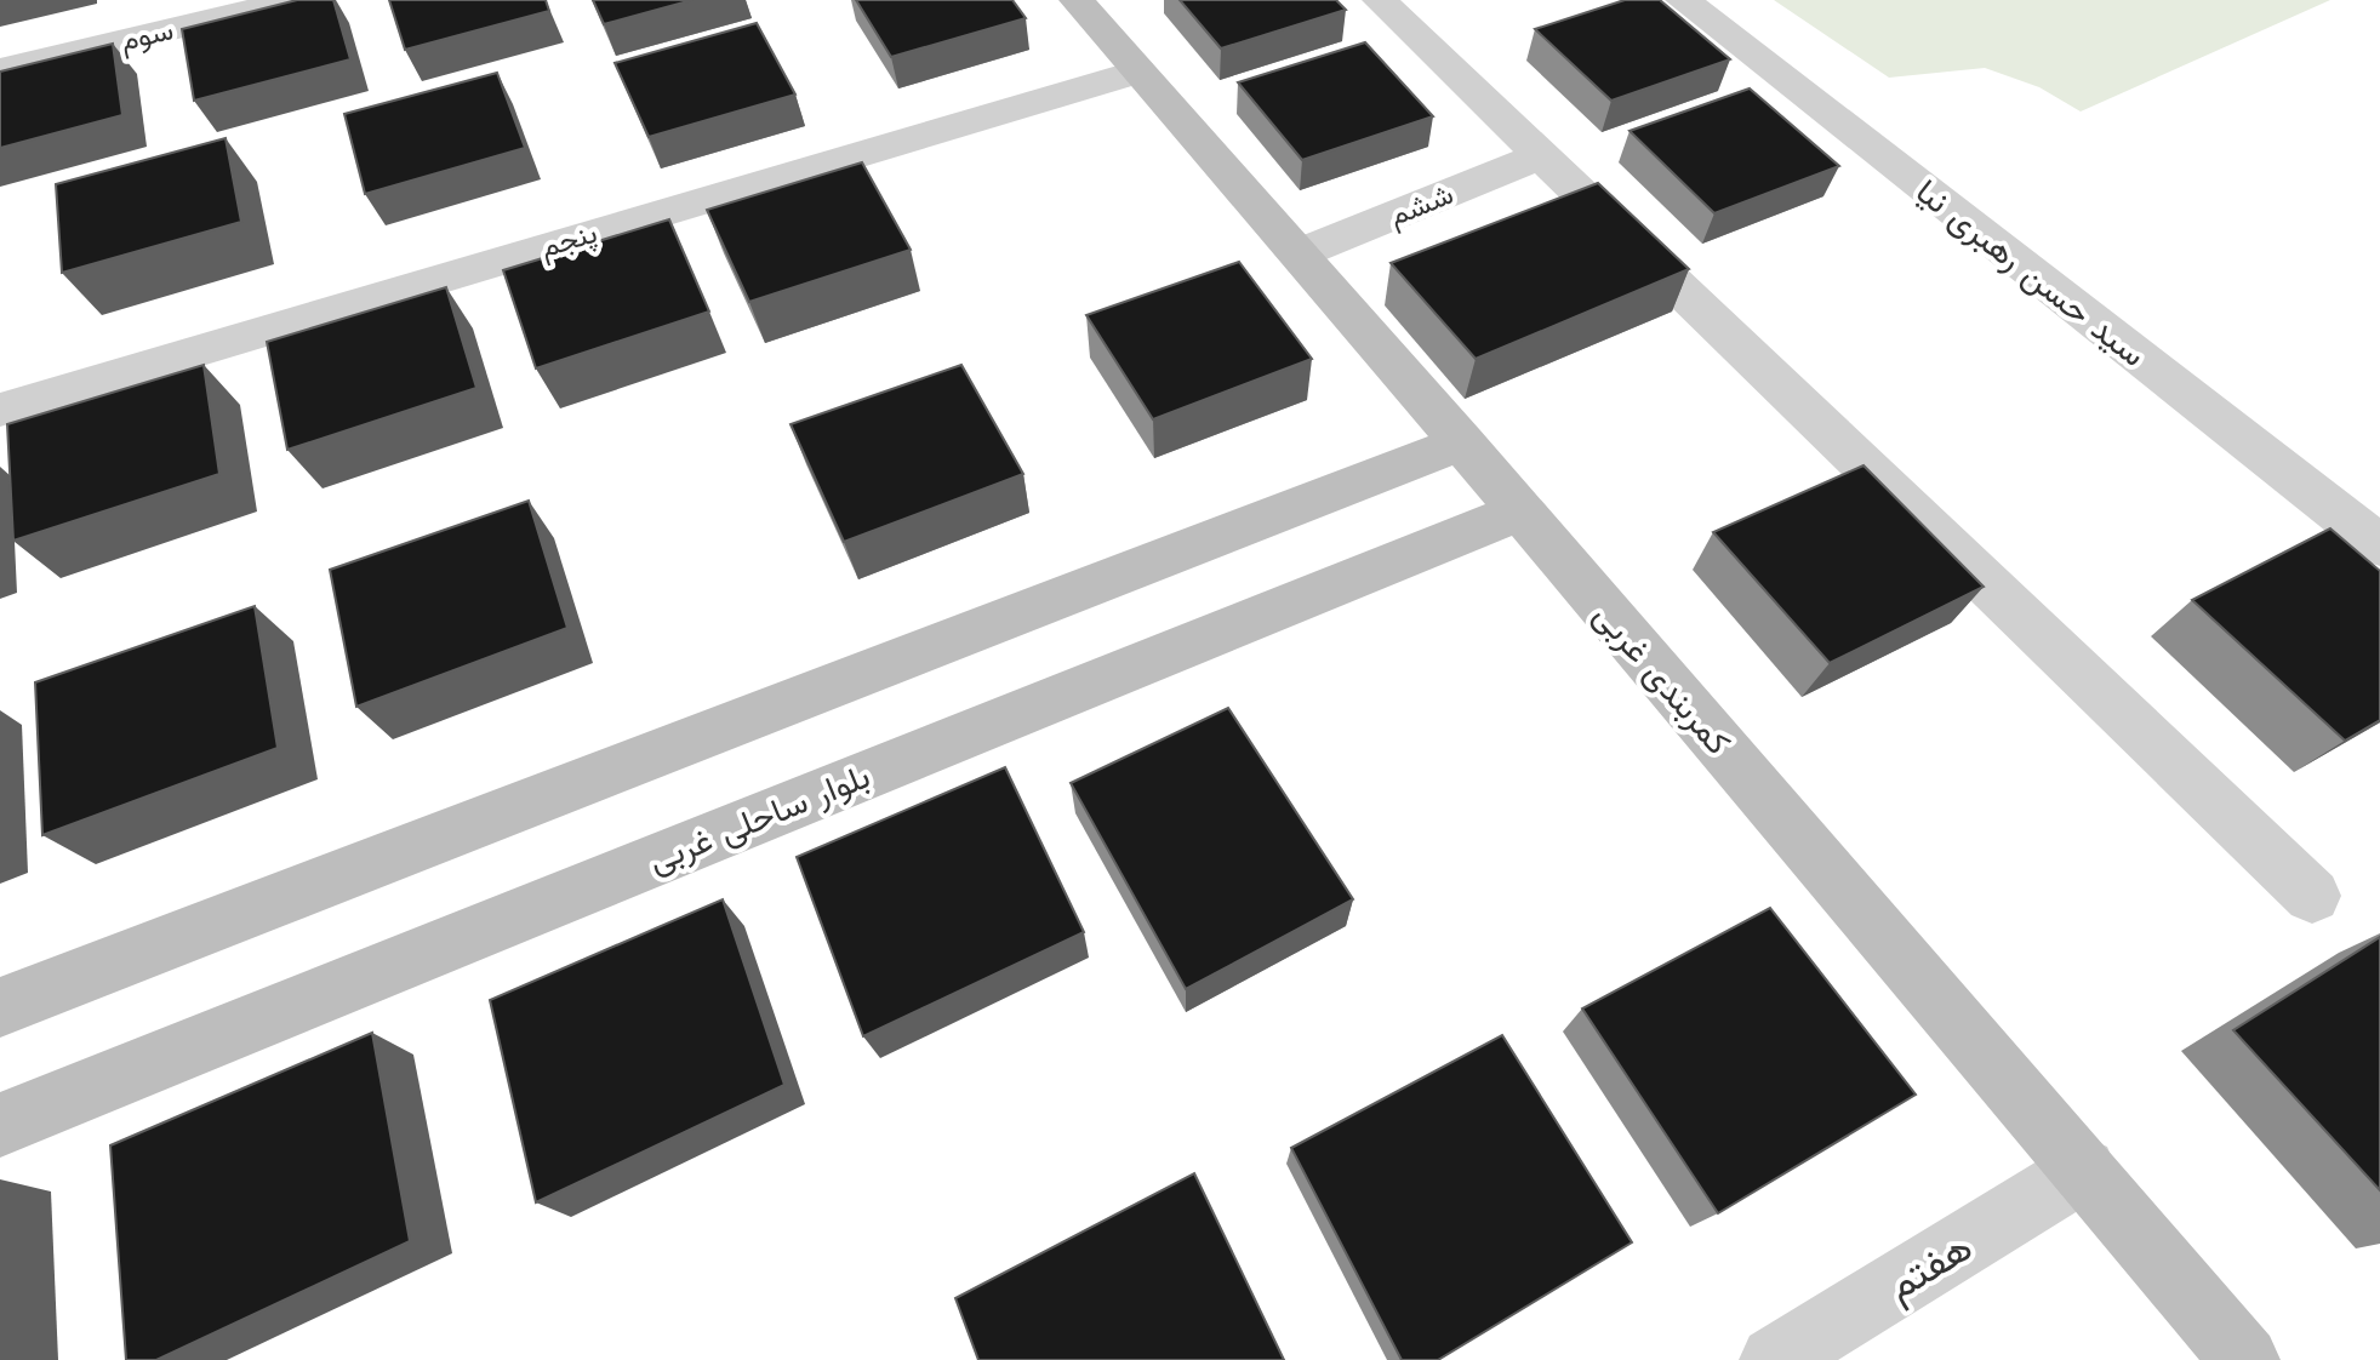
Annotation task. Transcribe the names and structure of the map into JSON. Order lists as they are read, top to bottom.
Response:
{
  "streets": {
    "street": [
      "سوم",
      "ششم",
      "پنجم",
      "سید حسن رهبری نیا",
      "کمربندی غربی",
      "بلوار ساحلی غربی",
      "هفتم"
    ]
  },
  "crossings": [
    ["ششم", "کمربندی غربی"],
    ["پنجم", "کمربندی غربی"],
    ["کمربندی غربی", "بلوار ساحلی غربی"],
    ["کمربندی غربی", "هفتم"]
  ]
}
